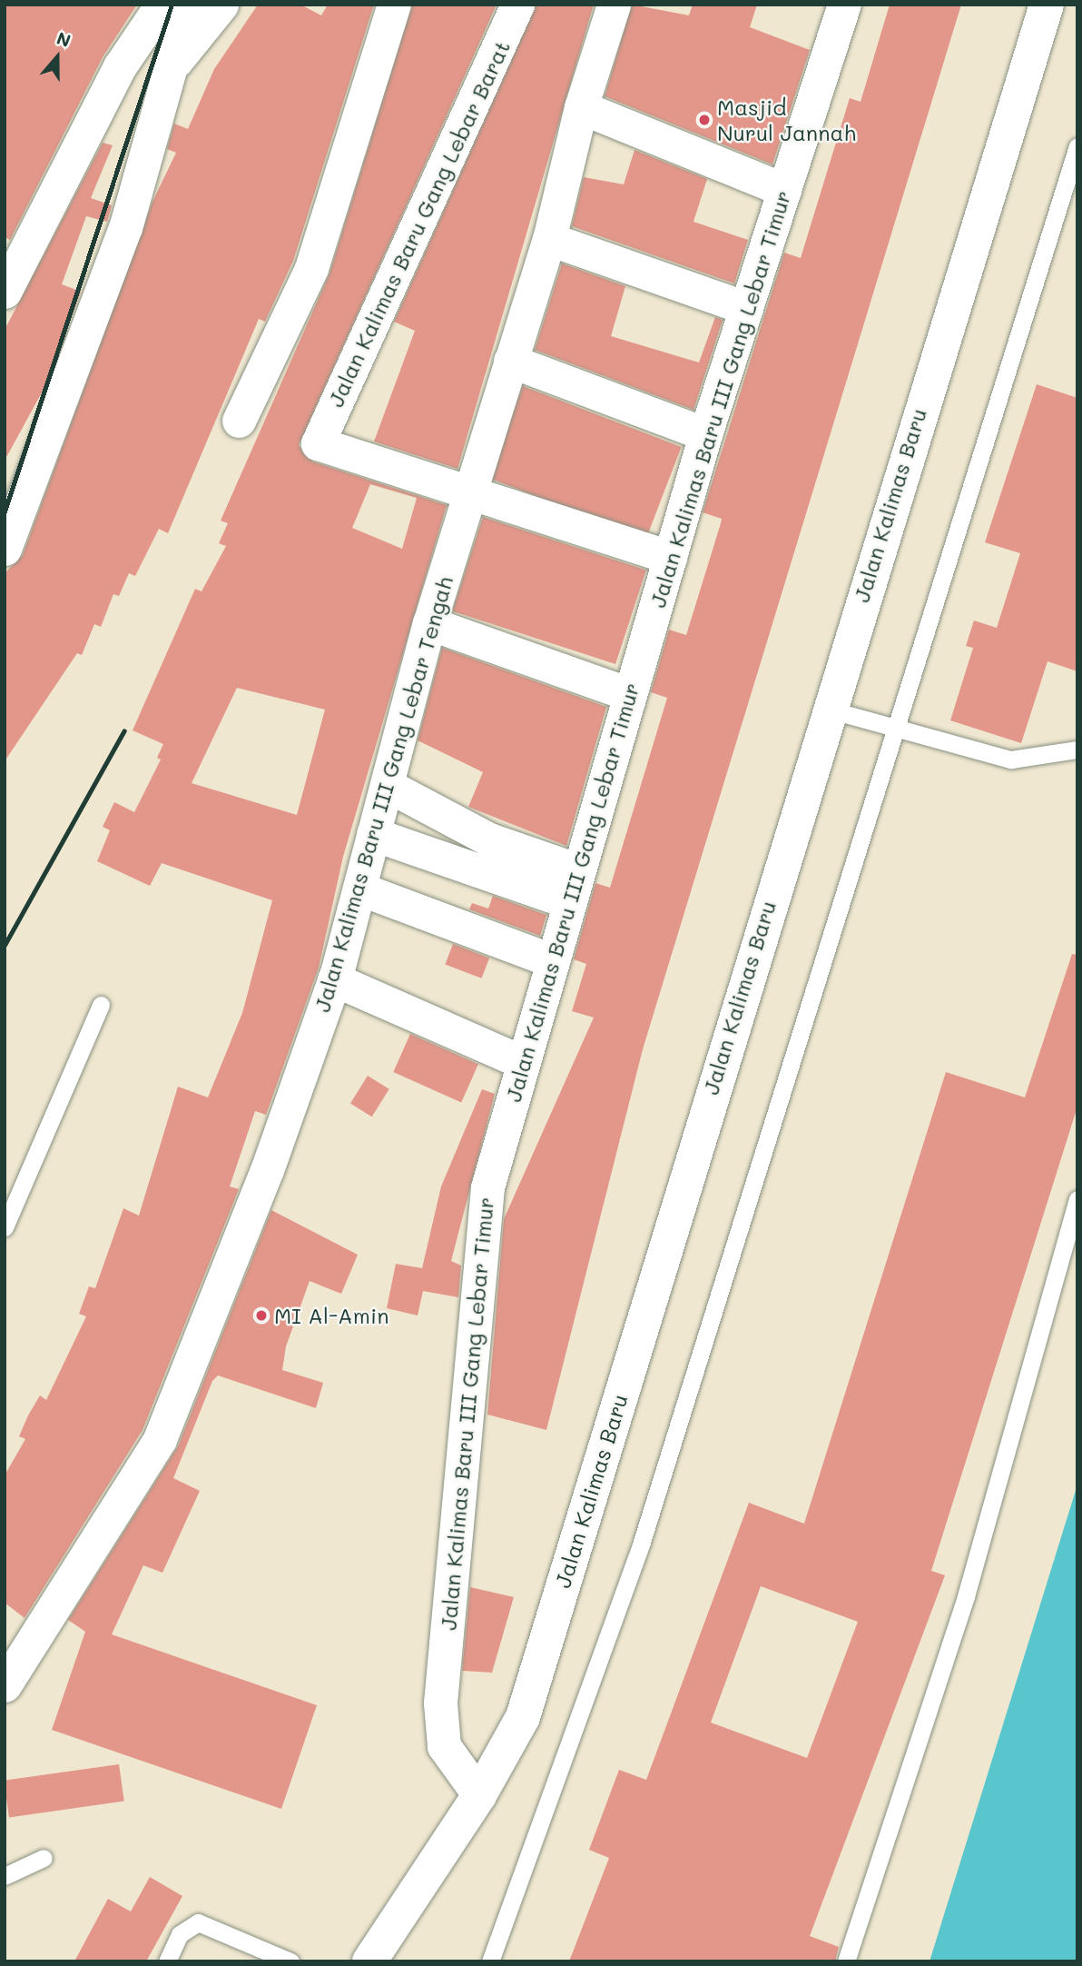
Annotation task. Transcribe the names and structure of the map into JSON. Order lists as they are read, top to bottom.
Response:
{
  "streets": {
    "street": [
      "Jalan Kalimas Baru Gang Lebar Barat",
      "Jalan Kalimas Baru III Gang Lebar Timur",
      "Jalan Kalimas Baru",
      "Jalan Kalimas Baru III Gang Lebar Tengah"
    ]
  },
  "crossings": [
    ["Jalan Kalimas Baru Gang Lebar Barat", "Jalan Kalimas Baru III Gang Lebar Tengah"],
    ["Jalan Kalimas Baru III Gang Lebar Timur", "Jalan Kalimas Baru"]
  ],
  "places": ["Masjid Nurul Jannah", "MI Al-Amin"],
  "north": "top"
}
